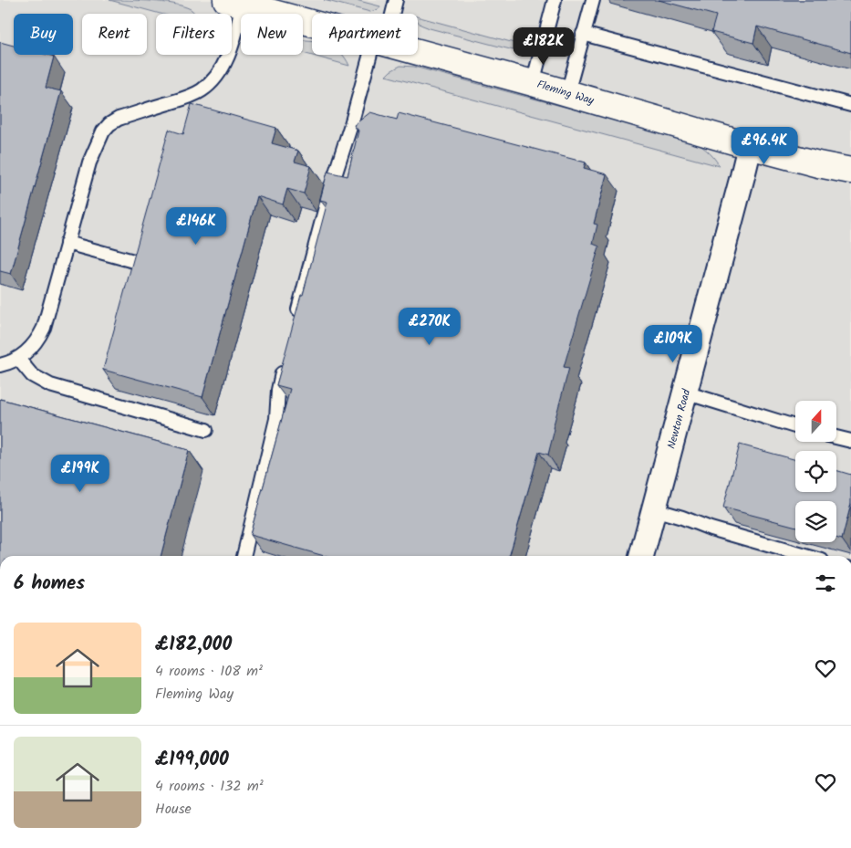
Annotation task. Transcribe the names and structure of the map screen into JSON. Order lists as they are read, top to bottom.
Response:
{
  "streets": {
    "street": ["Fleming Way", "Newton Road"]
  },
  "crossings": [
    ["Fleming Way", "Newton Road"]
  ],
  "north": "top",
  "page": {
    "chip": [
      "Buy",
      "Rent",
      "Filters",
      "New",
      "Apartment"
    ],
    "price": [
      "£182K",
      "£96.4K",
      "£146K",
      "£270K",
      "£109K",
      "£199K"
    ],
    "heading": "6 homes",
    "list": [
      {
        "name": "£182,000",
        "note": "4 rooms · 108 m² · Fleming Way"
      },
      {
        "name": "£199,000",
        "note": "4 rooms · 132 m² · House"
      }
    ]
  }
}
